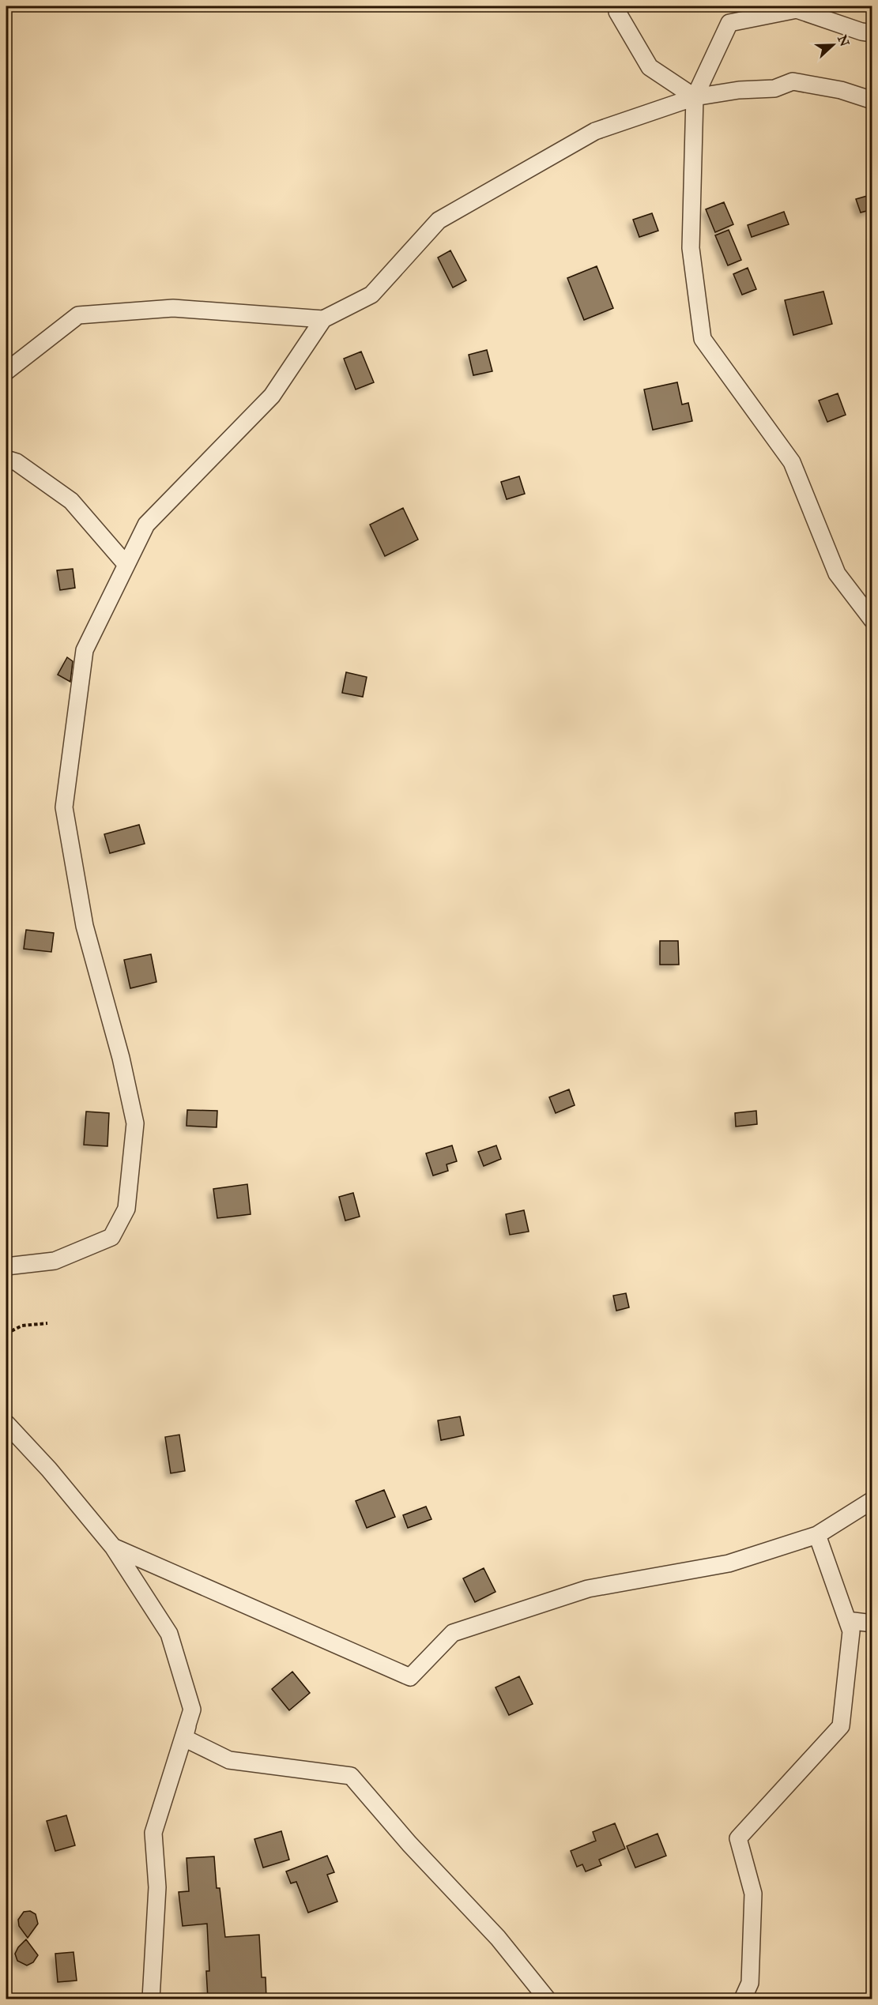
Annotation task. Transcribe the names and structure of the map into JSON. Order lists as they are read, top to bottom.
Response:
{
  "north": "right"
}
